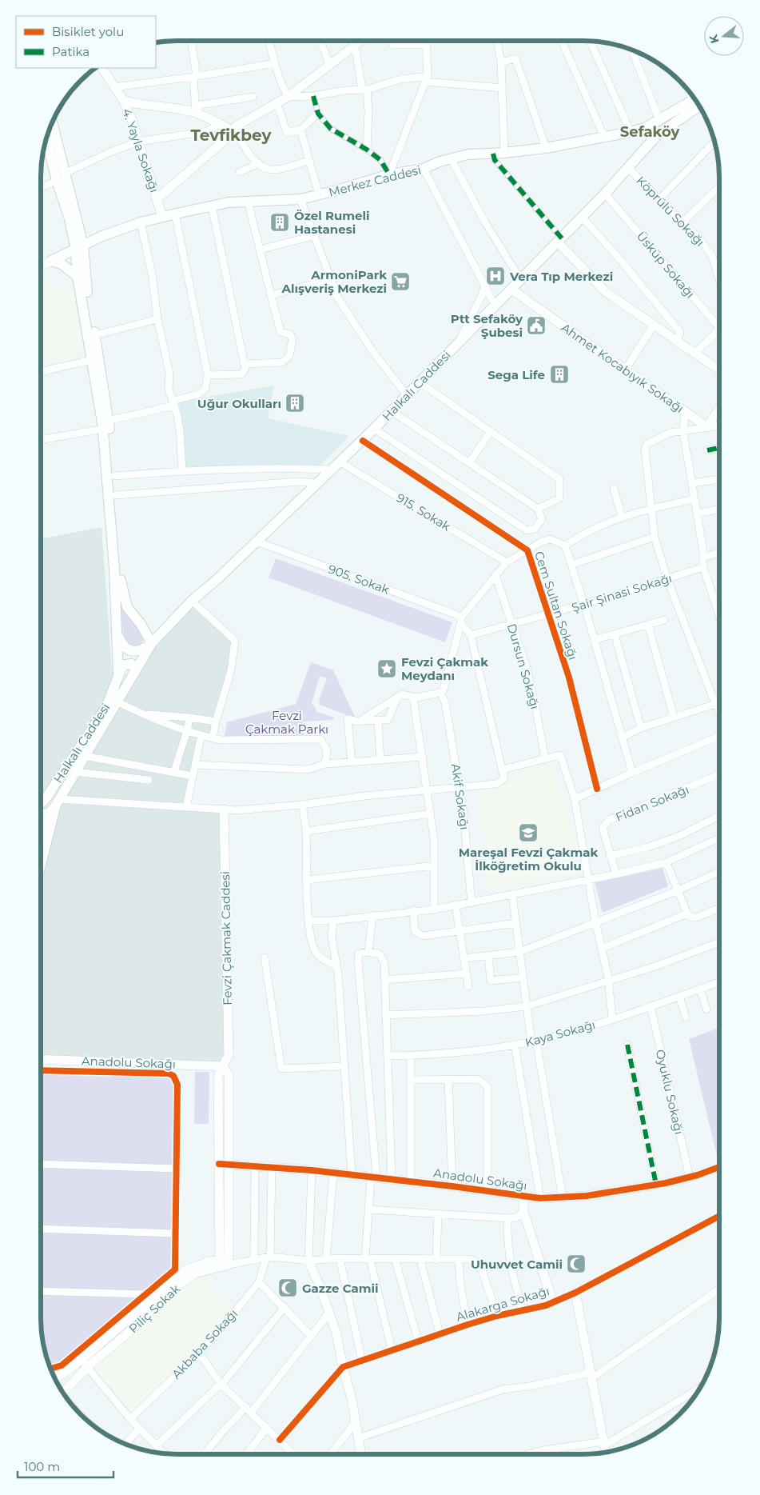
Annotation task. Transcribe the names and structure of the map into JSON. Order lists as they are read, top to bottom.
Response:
{
  "streets": {
    "main road": ["Merkez Caddesi", "Halkalı Caddesi"],
    "street": [
      "4. Yayla Sokağı",
      "Köprülü Sokağı",
      "Üsküp Sokağı",
      "Ahmet Kocabıyık Sokağı",
      "915. Sokak",
      "905. Sokak",
      "Şair Şinasi Sokağı",
      "Cem Sultan Sokağı",
      "Dursun Sokağı",
      "Akif Sokağı",
      "Fidan Sokağı",
      "Fevzi Çakmak Caddesi",
      "Kaya Sokağı",
      "Anadolu Sokağı",
      "Oyuklu Sokağı",
      "Alakarga Sokağı",
      "Piliç Sokak",
      "Akbaba Sokağı"
    ]
  },
  "crossings": [
    ["4. Yayla Sokağı", "Merkez Caddesi"],
    ["Köprülü Sokağı", "Halkalı Caddesi"],
    ["Üsküp Sokağı", "Halkalı Caddesi"],
    ["Ahmet Kocabıyık Sokağı", "Halkalı Caddesi"],
    ["Halkalı Caddesi", "915. Sokak"],
    ["Halkalı Caddesi", "905. Sokak"],
    ["Halkalı Caddesi", "Cem Sultan Sokağı"],
    ["Şair Şinasi Sokağı", "Cem Sultan Sokağı"],
    ["Şair Şinasi Sokağı", "Dursun Sokağı"],
    ["Fevzi Çakmak Caddesi", "Anadolu Sokağı"],
    ["Kaya Sokağı", "Oyuklu Sokağı"],
    ["Anadolu Sokağı", "Oyuklu Sokağı"],
    ["Anadolu Sokağı", "Akbaba Sokağı"]
  ],
  "districts": ["Sefaköy", "Tevfikbey"],
  "parks": ["Fevzi Çakmak Parkı"],
  "places": {
    "building": ["Özel Rumeli Hastanesi", "Sega Life", "Uğur Okulları"],
    "hospital": ["Vera Tıp Merkezi"],
    "supermarket": ["ArmoniPark Alışveriş Merkezi"],
    "public building": ["Ptt Sefaköy Şubesi"],
    "place": ["Fevzi Çakmak Meydanı"],
    "school or university": ["Mareşal Fevzi Çakmak İlköğretim Okulu"],
    "mosque": ["Uhuvvet Camii", "Gazze Camii"]
  },
  "legend": ["Bisiklet yolu", "Patika"],
  "scale_bar": "100 m",
  "north": "left"
}
